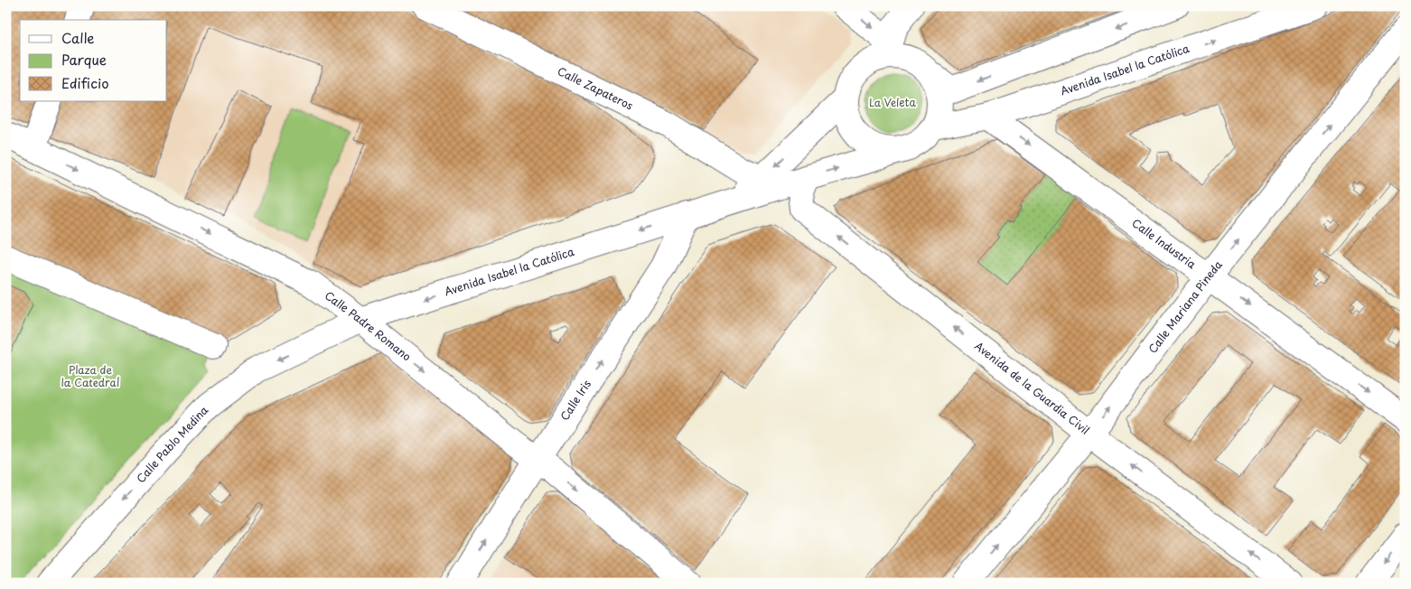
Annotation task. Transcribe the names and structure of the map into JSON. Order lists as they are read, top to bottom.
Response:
{
  "streets": {
    "street": [
      "Avenida Isabel la Católica",
      "Calle Zapateros",
      "Calle Industria",
      "Calle Mariana Pineda",
      "Calle Padre Romano",
      "Avenida de la Guardia Civil",
      "Calle Iris",
      "Calle Pablo Medina"
    ]
  },
  "crossings": [
    ["Avenida Isabel la Católica", "Calle Zapateros"],
    ["Avenida Isabel la Católica", "Calle Industria"],
    ["Avenida Isabel la Católica", "Calle Padre Romano"],
    ["Avenida Isabel la Católica", "Avenida de la Guardia Civil"],
    ["Avenida Isabel la Católica", "Calle Iris"],
    ["Avenida Isabel la Católica", "Calle Pablo Medina"],
    ["Calle Industria", "Calle Mariana Pineda"],
    ["Calle Mariana Pineda", "Avenida de la Guardia Civil"],
    ["Calle Padre Romano", "Calle Iris"]
  ],
  "one_way": [
    "Calle Industria",
    "Calle Mariana Pineda",
    "Calle Padre Romano",
    "Avenida de la Guardia Civil",
    "Calle Iris",
    "Calle Pablo Medina"
  ],
  "parks": ["La Veleta", "Plaza de la Catedral"],
  "legend": ["Calle", "Parque", "Edificio"]
}
